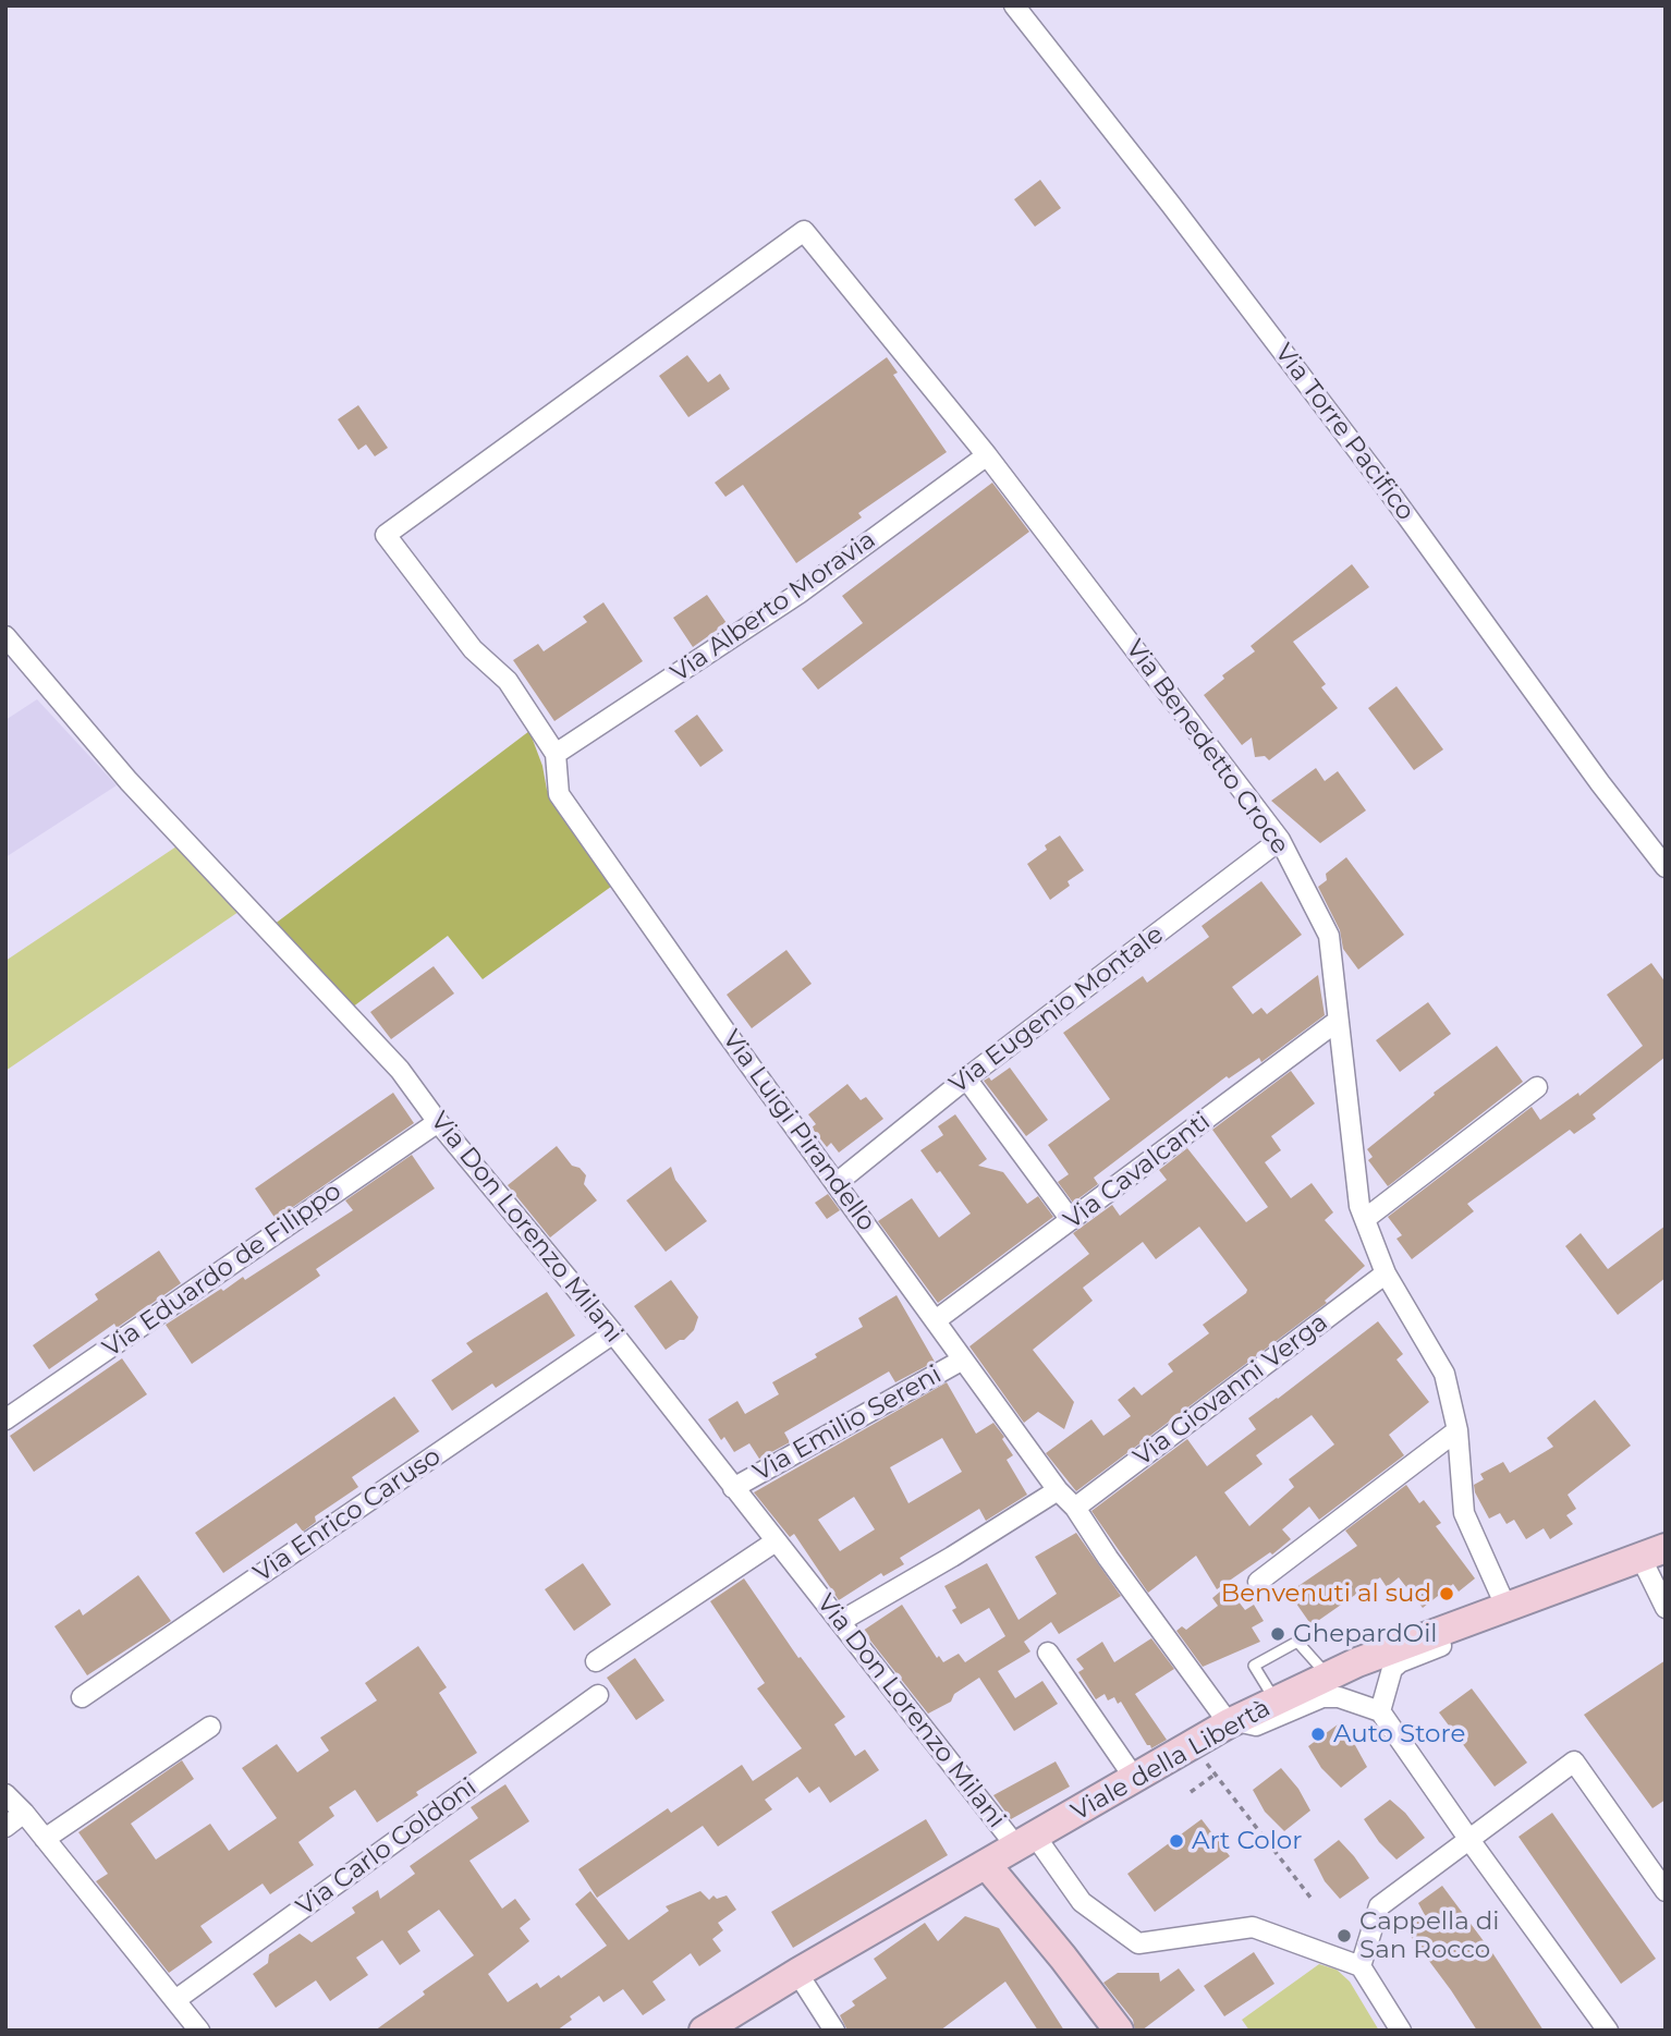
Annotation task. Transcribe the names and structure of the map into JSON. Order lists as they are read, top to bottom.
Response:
{
  "streets": {
    "main road": ["Viale della Libertà"],
    "street": [
      "Via Torre Pacifico",
      "Via Alberto Moravia",
      "Via Benedetto Croce",
      "Via Eugenio Montale",
      "Via Luigi Pirandello",
      "Via Cavalcanti",
      "Via Don Lorenzo Milani",
      "Via Eduardo de Filippo",
      "Via Giovanni Verga",
      "Via Emilio Sereni",
      "Via Enrico Caruso",
      "Via Carlo Goldoni"
    ]
  },
  "crossings": [
    ["Via Alberto Moravia", "Via Benedetto Croce"],
    ["Via Alberto Moravia", "Via Luigi Pirandello"],
    ["Via Benedetto Croce", "Via Eugenio Montale"],
    ["Via Benedetto Croce", "Via Luigi Pirandello"],
    ["Via Benedetto Croce", "Via Cavalcanti"],
    ["Via Benedetto Croce", "Via Giovanni Verga"],
    ["Via Benedetto Croce", "Viale della Libertà"],
    ["Via Eugenio Montale", "Via Luigi Pirandello"],
    ["Via Luigi Pirandello", "Via Cavalcanti"],
    ["Via Luigi Pirandello", "Via Giovanni Verga"],
    ["Via Luigi Pirandello", "Via Emilio Sereni"],
    ["Via Luigi Pirandello", "Viale della Libertà"],
    ["Via Don Lorenzo Milani", "Via Eduardo de Filippo"],
    ["Via Don Lorenzo Milani", "Via Emilio Sereni"],
    ["Via Don Lorenzo Milani", "Via Enrico Caruso"],
    ["Via Don Lorenzo Milani", "Viale della Libertà"]
  ],
  "places": [
    "Benvenuti al sud",
    "GhepardOil",
    "Auto Store",
    "Art Color",
    "Cappella di San Rocco"
  ]
}
